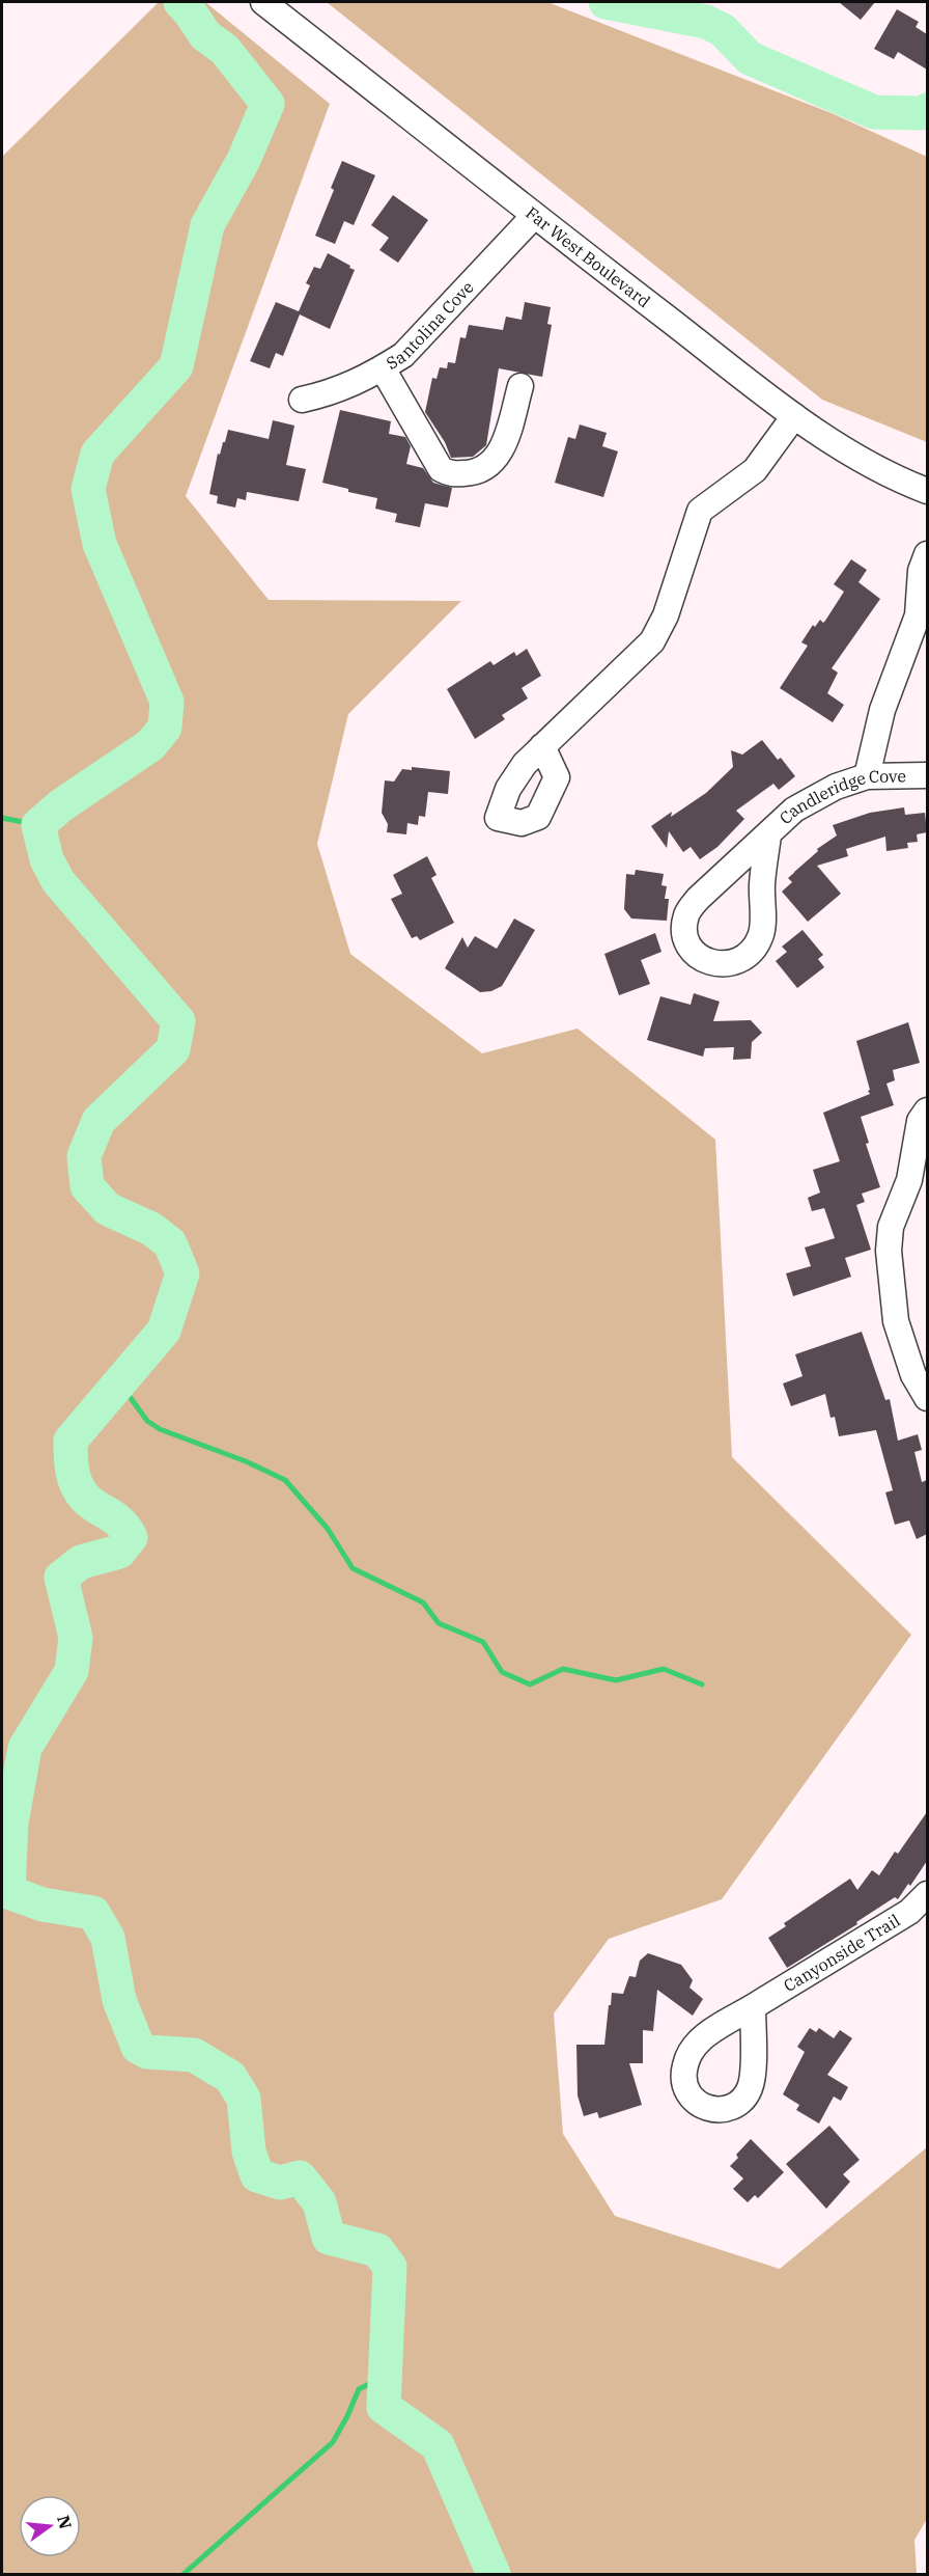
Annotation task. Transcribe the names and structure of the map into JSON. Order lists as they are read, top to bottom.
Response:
{
  "streets": {
    "street": [
      "Far West Boulevard",
      "Santolina Cove",
      "Candleridge Cove",
      "Canyonside Trail"
    ]
  },
  "crossings": [
    ["Far West Boulevard", "Santolina Cove"]
  ],
  "north": "right"
}
